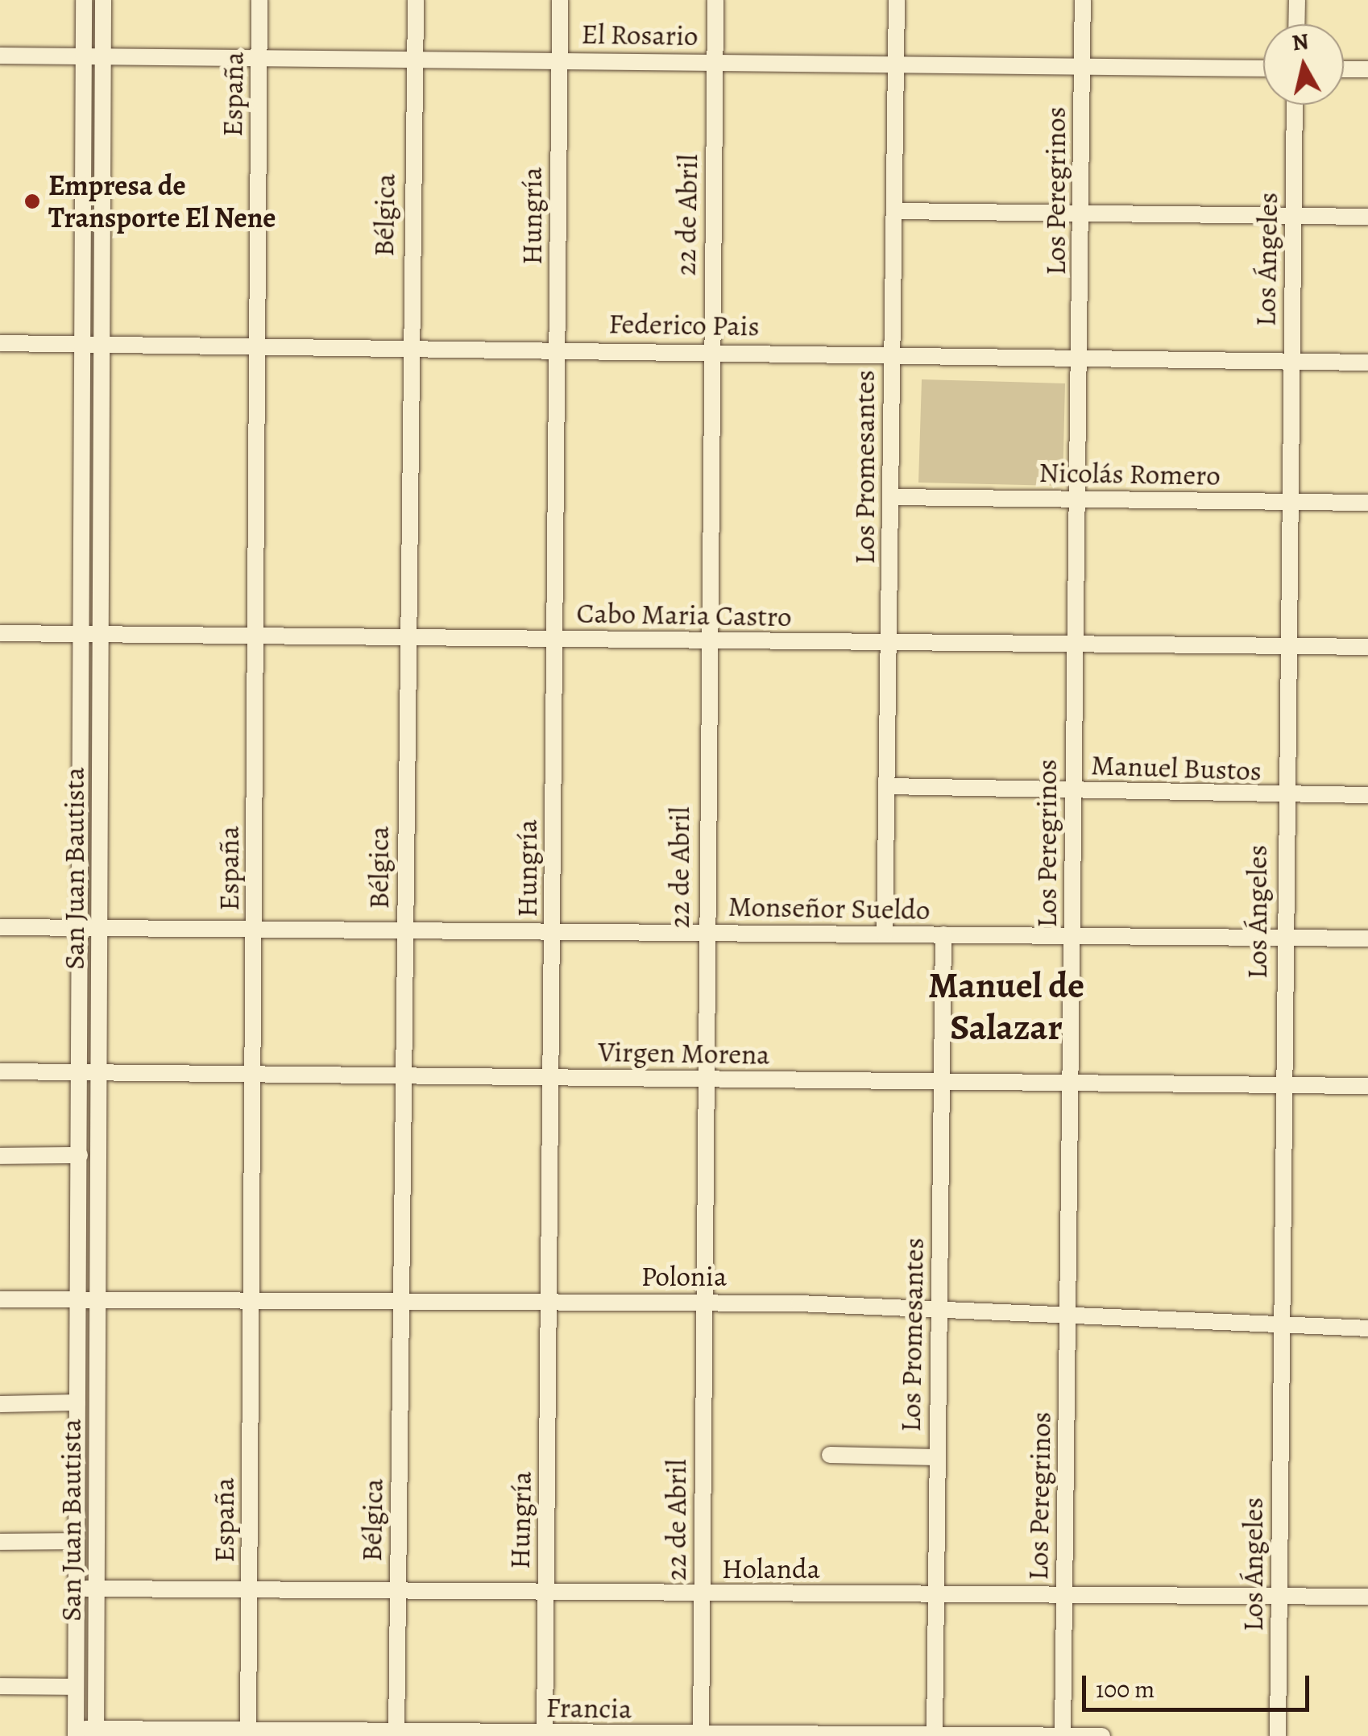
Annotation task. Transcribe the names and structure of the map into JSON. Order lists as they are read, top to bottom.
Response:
{
  "streets": {
    "street": [
      "El Rosario",
      "España",
      "Los Peregrinos",
      "Bélgica",
      "22 de Abril",
      "Hungría",
      "Los Ángeles",
      "Federico Pais",
      "Los Promesantes",
      "Nicolás Romero",
      "Cabo Maria Castro",
      "Manuel Bustos",
      "San Juan Bautista",
      "Monseñor Sueldo",
      "Virgen Morena",
      "Polonia",
      "Holanda",
      "Francia"
    ]
  },
  "crossings": [
    ["El Rosario", "España"],
    ["El Rosario", "Los Peregrinos"],
    ["El Rosario", "Bélgica"],
    ["El Rosario", "22 de Abril"],
    ["El Rosario", "Hungría"],
    ["El Rosario", "Los Promesantes"],
    ["El Rosario", "San Juan Bautista"],
    ["España", "Federico Pais"],
    ["España", "Cabo Maria Castro"],
    ["España", "Monseñor Sueldo"],
    ["España", "Virgen Morena"],
    ["España", "Polonia"],
    ["España", "Holanda"],
    ["España", "Francia"],
    ["Los Peregrinos", "Federico Pais"],
    ["Los Peregrinos", "Nicolás Romero"],
    ["Los Peregrinos", "Cabo Maria Castro"],
    ["Los Peregrinos", "Manuel Bustos"],
    ["Los Peregrinos", "Monseñor Sueldo"],
    ["Los Peregrinos", "Virgen Morena"],
    ["Los Peregrinos", "Polonia"],
    ["Los Peregrinos", "Holanda"],
    ["Los Peregrinos", "Francia"],
    ["Bélgica", "Federico Pais"],
    ["Bélgica", "Cabo Maria Castro"],
    ["Bélgica", "Monseñor Sueldo"],
    ["Bélgica", "Virgen Morena"],
    ["Bélgica", "Polonia"],
    ["Bélgica", "Holanda"],
    ["Bélgica", "Francia"],
    ["22 de Abril", "Federico Pais"],
    ["22 de Abril", "Cabo Maria Castro"],
    ["22 de Abril", "Monseñor Sueldo"],
    ["22 de Abril", "Virgen Morena"],
    ["22 de Abril", "Polonia"],
    ["22 de Abril", "Holanda"],
    ["22 de Abril", "Francia"],
    ["Hungría", "Federico Pais"],
    ["Hungría", "Cabo Maria Castro"],
    ["Hungría", "Monseñor Sueldo"],
    ["Hungría", "Virgen Morena"],
    ["Hungría", "Polonia"],
    ["Hungría", "Holanda"],
    ["Hungría", "Francia"],
    ["Los Ángeles", "Federico Pais"],
    ["Los Ángeles", "Nicolás Romero"],
    ["Los Ángeles", "Cabo Maria Castro"],
    ["Los Ángeles", "Manuel Bustos"],
    ["Los Ángeles", "Monseñor Sueldo"],
    ["Los Ángeles", "Virgen Morena"],
    ["Los Ángeles", "Polonia"],
    ["Los Ángeles", "Holanda"],
    ["Federico Pais", "Los Promesantes"],
    ["Federico Pais", "San Juan Bautista"],
    ["Los Promesantes", "Nicolás Romero"],
    ["Los Promesantes", "Cabo Maria Castro"],
    ["Los Promesantes", "Manuel Bustos"],
    ["Los Promesantes", "Monseñor Sueldo"],
    ["Los Promesantes", "Virgen Morena"],
    ["Los Promesantes", "Polonia"],
    ["Los Promesantes", "Holanda"],
    ["Los Promesantes", "Francia"],
    ["Cabo Maria Castro", "San Juan Bautista"],
    ["San Juan Bautista", "Monseñor Sueldo"],
    ["San Juan Bautista", "Virgen Morena"],
    ["San Juan Bautista", "Polonia"],
    ["San Juan Bautista", "Holanda"],
    ["San Juan Bautista", "Francia"]
  ],
  "districts": ["Manuel de Salazar"],
  "places": ["Empresa de Transporte El Nene"],
  "scale_bar": "100 m",
  "north": "top"
}
